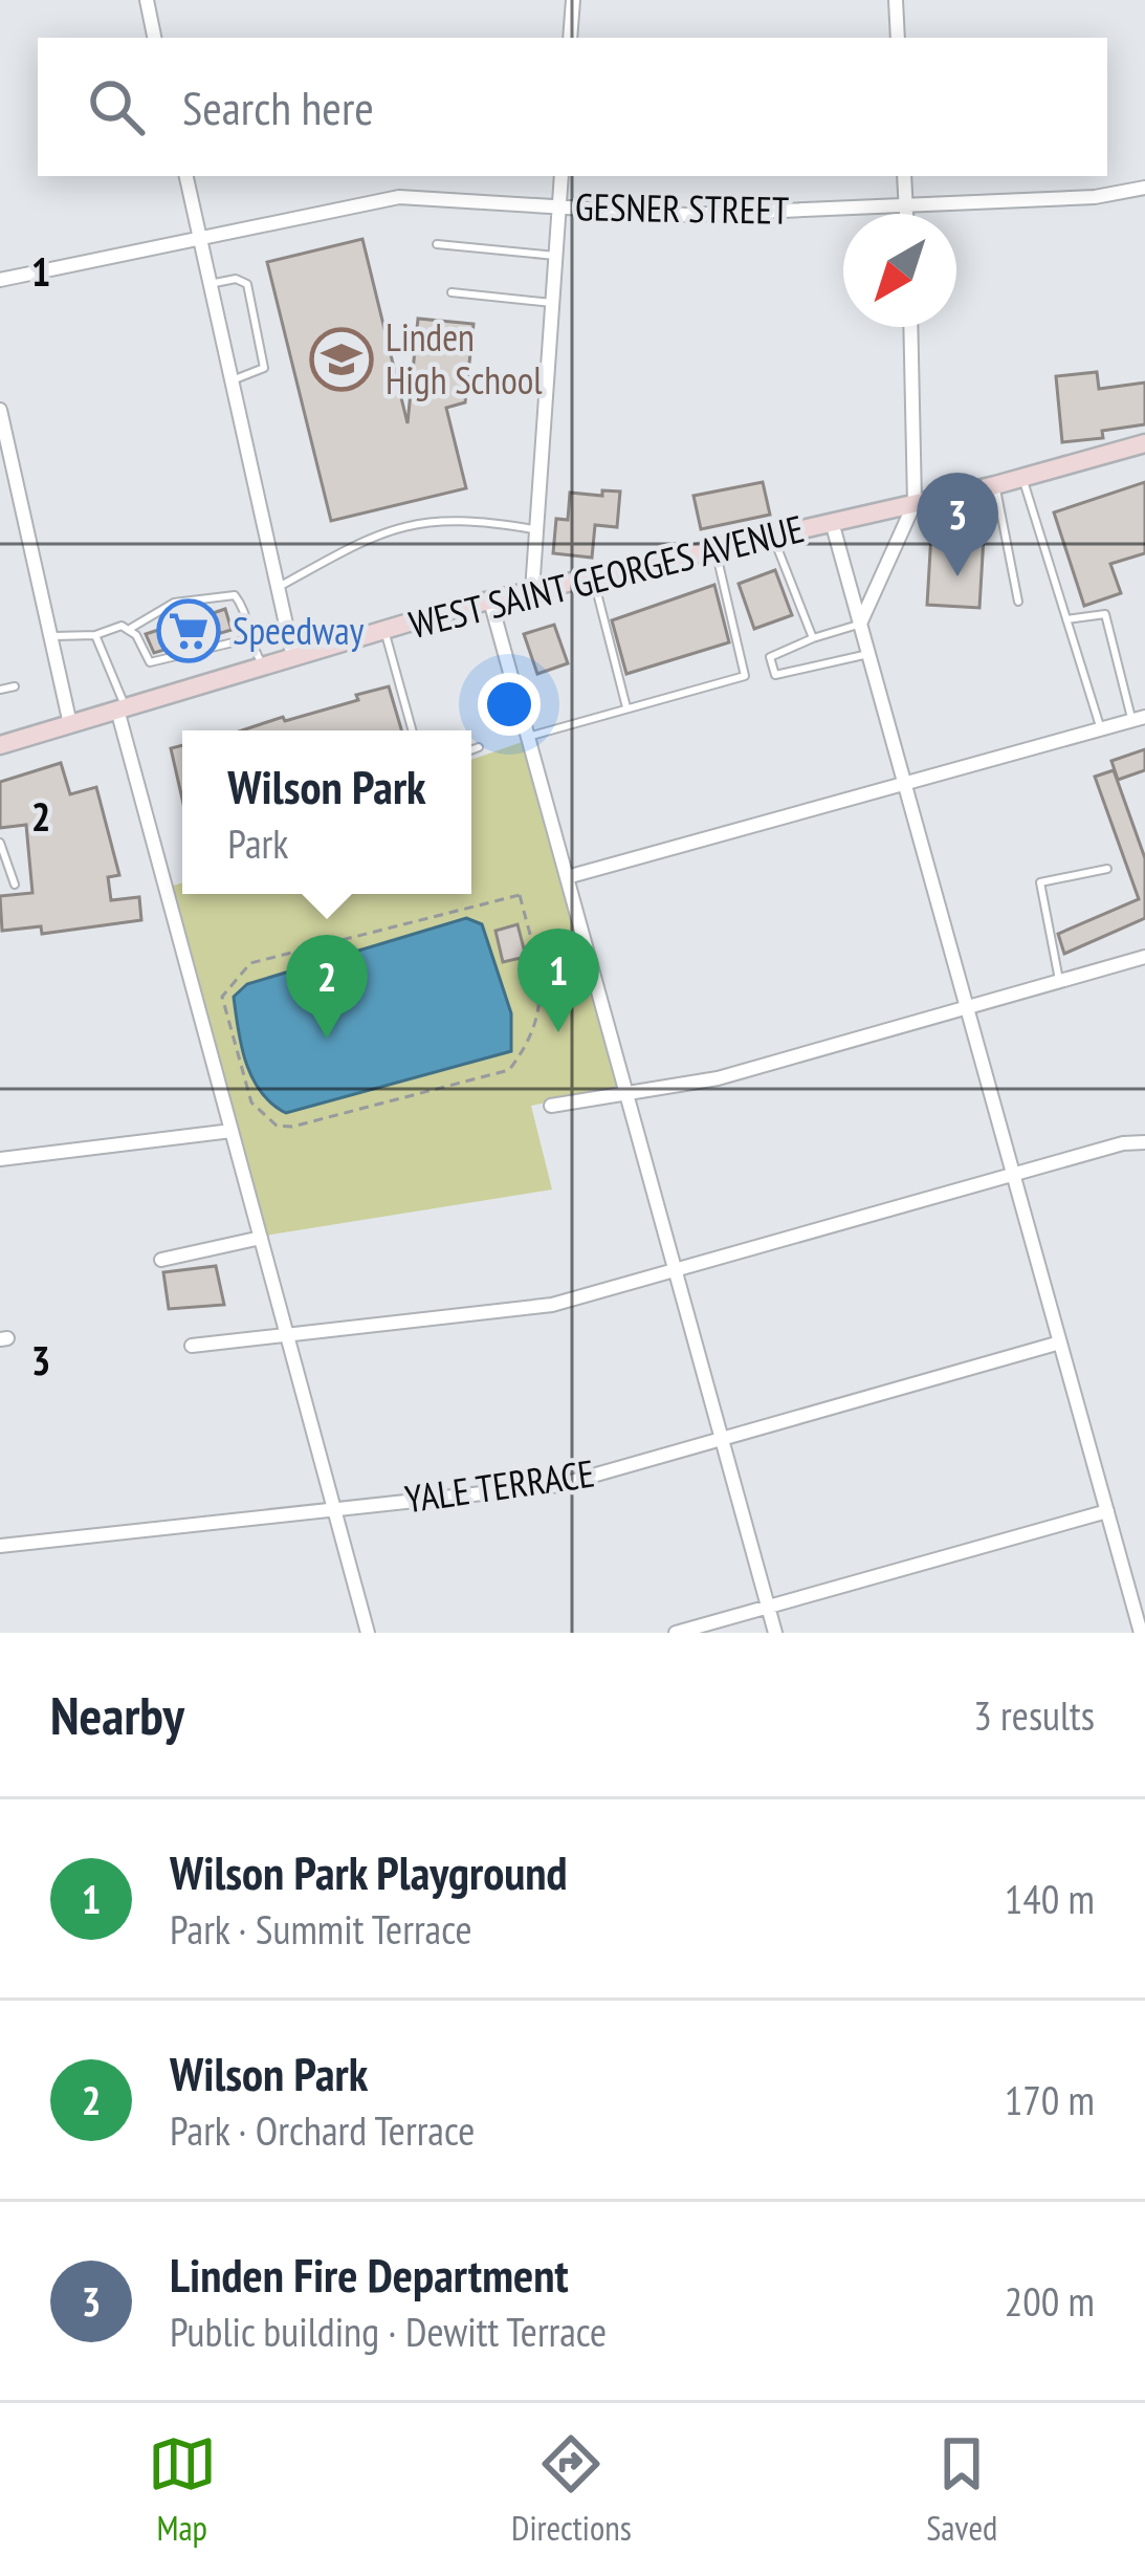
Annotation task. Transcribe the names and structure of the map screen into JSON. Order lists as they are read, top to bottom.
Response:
{
  "streets": {
    "main road": ["WEST SAINT GEORGES AVENUE"],
    "street": ["GESNER STREET", "YALE TERRACE"]
  },
  "places": {
    "school or university": ["Linden High School"],
    "supermarket": ["Speedway"]
  },
  "north": "bottom left",
  "page": {
    "search": "Search here",
    "pins": ["3", "1", "2"],
    "popup": ["Wilson Park", "Park"],
    "heading": ["Nearby", "3 results"],
    "list": [
      {
        "mark": "1",
        "name": "Wilson Park Playground",
        "note": "Park · Summit Terrace",
        "value": "140 m"
      },
      {
        "mark": "2",
        "name": "Wilson Park",
        "note": "Park · Orchard Terrace",
        "value": "170 m"
      },
      {
        "mark": "3",
        "name": "Linden Fire Department",
        "note": "Public building · Dewitt Terrace",
        "value": "200 m"
      }
    ],
    "nav": ["Map", "Directions", "Saved"]
  },
  "grid": {
    "rows": ["1", "2", "3"]
  }
}
